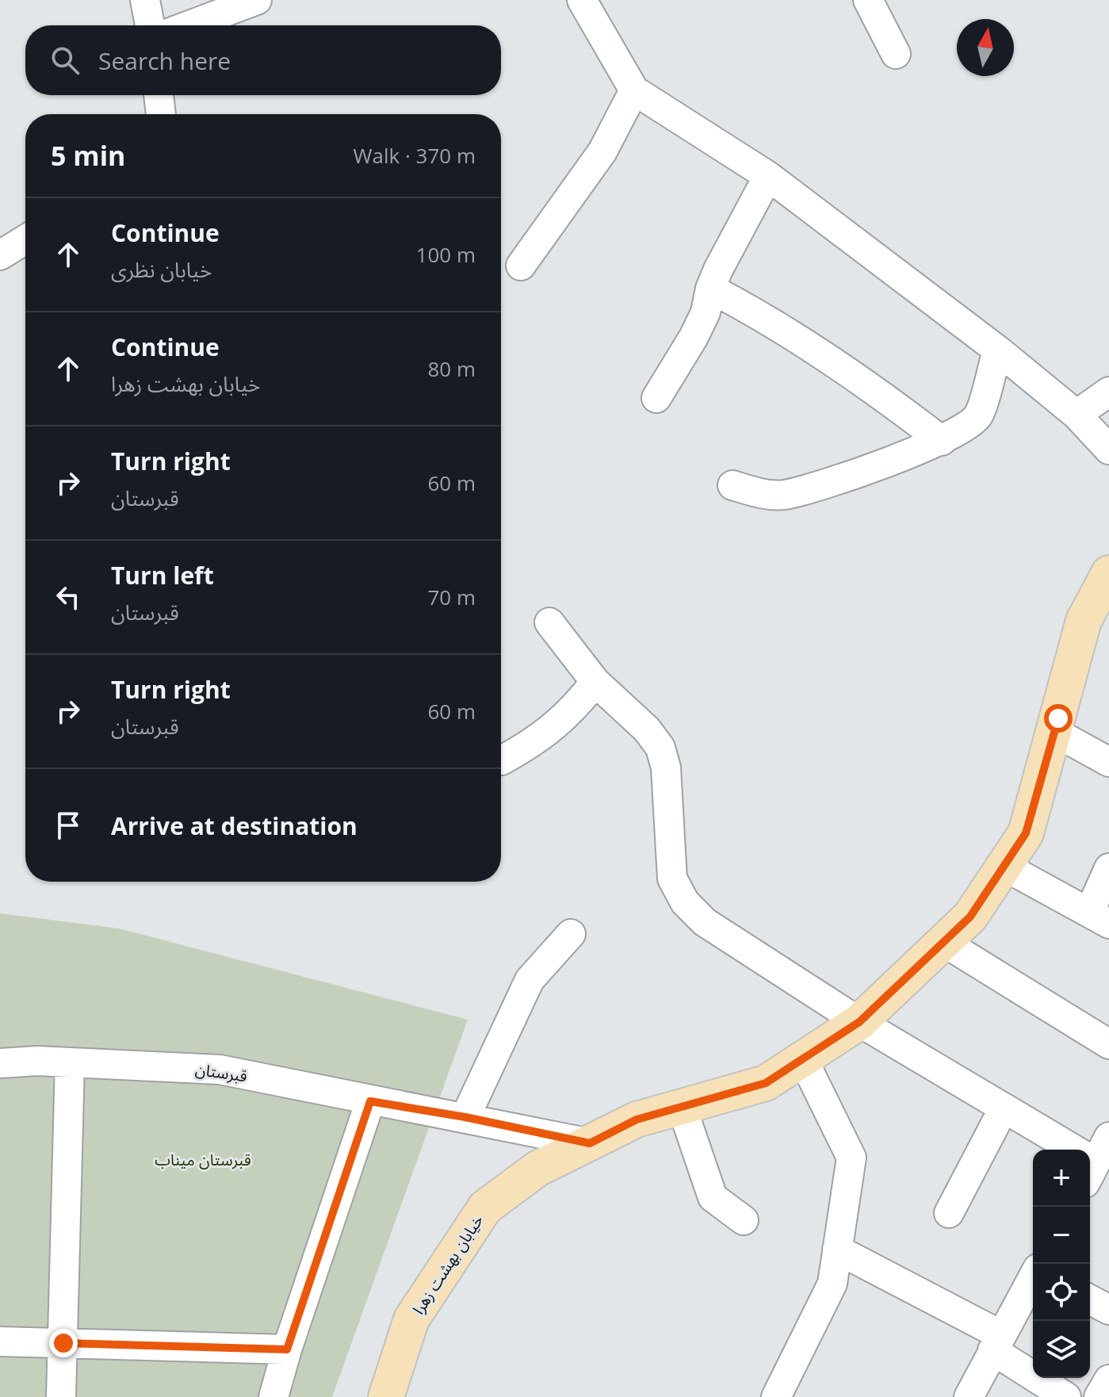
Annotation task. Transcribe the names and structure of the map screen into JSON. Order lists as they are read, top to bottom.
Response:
{
  "streets": {
    "main road": ["خیابان بهشت زهرا"],
    "street": ["قبرستان"]
  },
  "crossings": [
    ["قبرستان", "خیابان بهشت زهرا"]
  ],
  "parks": ["قبرستان میناب"],
  "north": "top",
  "page": {
    "search": "Search here",
    "heading": ["5 min", "Walk · 370 m"],
    "list": [
      ["Continue", "خیابان نظری", "100 m"],
      ["Continue", "خیابان بهشت زهرا", "80 m"],
      ["Turn right", "قبرستان", "60 m"],
      ["Turn left", "قبرستان", "70 m"],
      ["Turn right", "قبرستان", "60 m"],
      "Arrive at destination"
    ],
    "map_buttons": ["+", "−"]
  }
}
